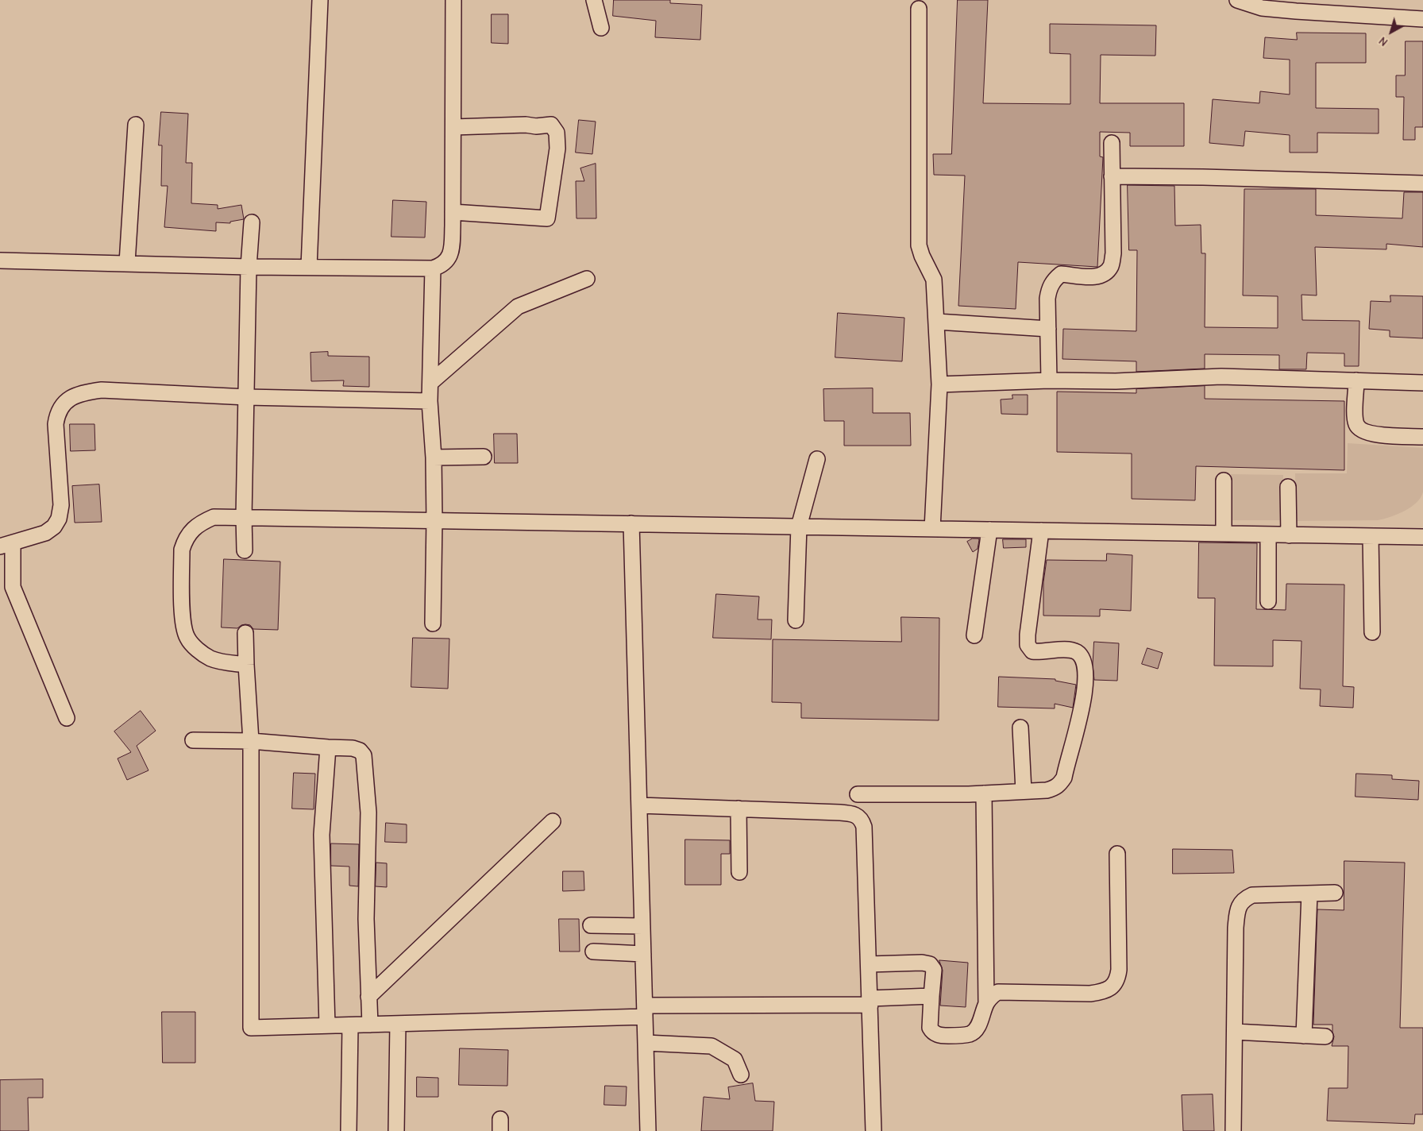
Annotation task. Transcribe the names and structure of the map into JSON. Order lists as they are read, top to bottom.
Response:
{
  "north": "bottom left"
}
